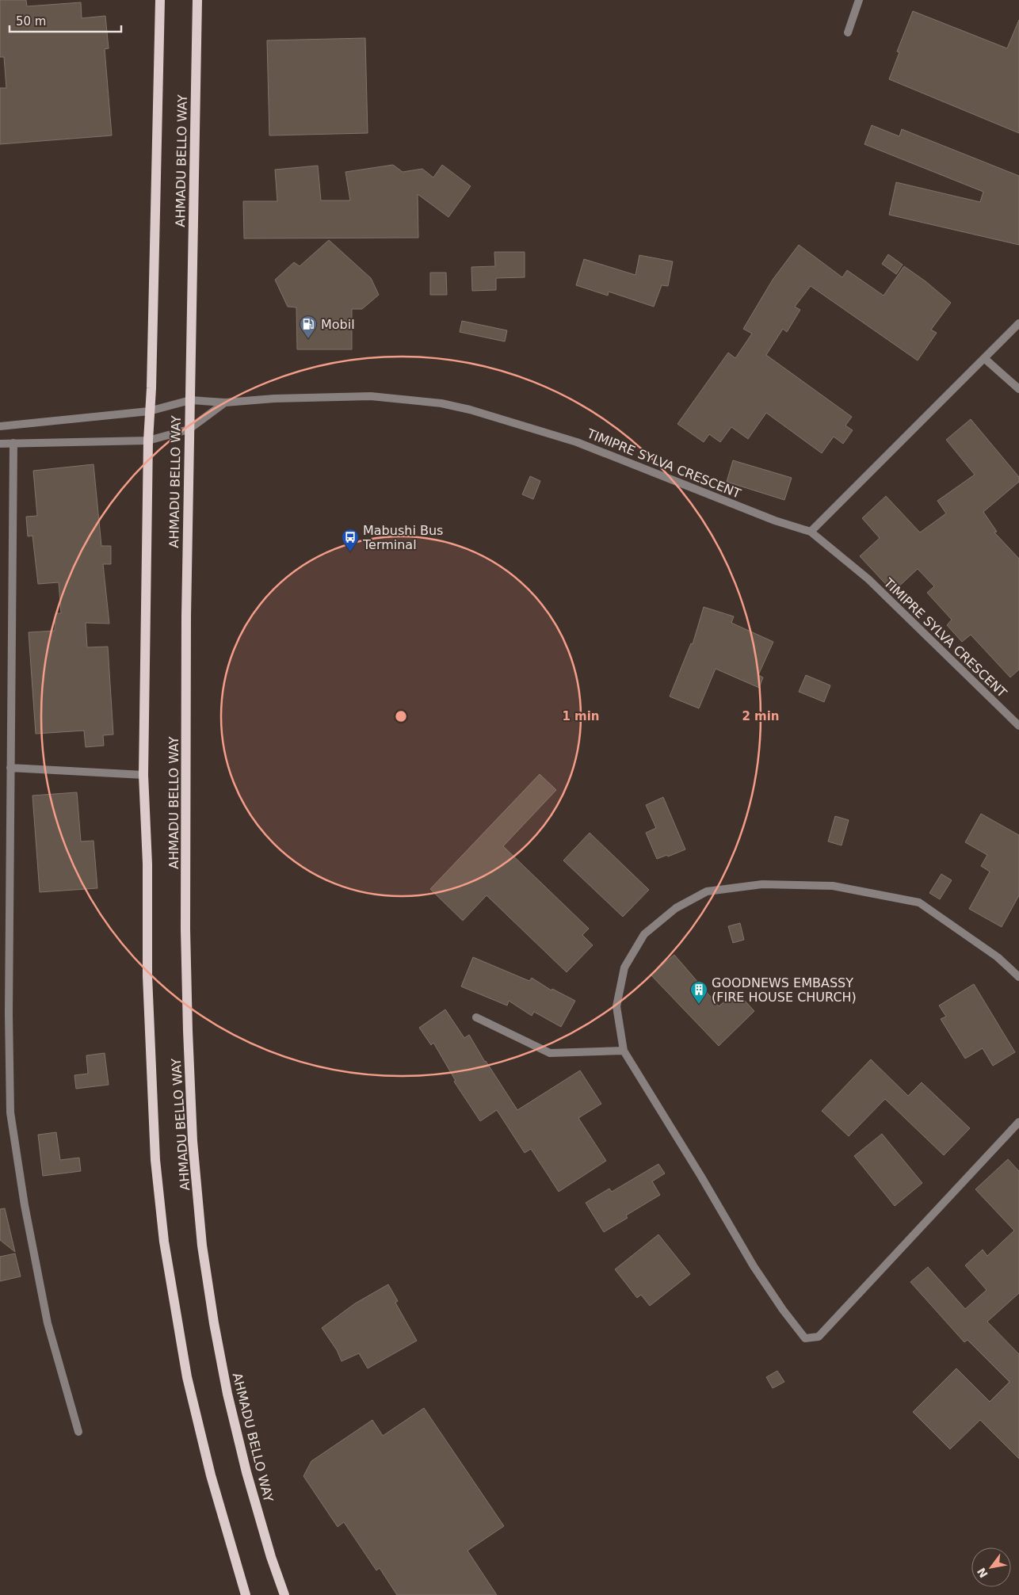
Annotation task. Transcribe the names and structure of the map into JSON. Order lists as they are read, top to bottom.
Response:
{
  "streets": {
    "main road": ["AHMADU BELLO WAY"],
    "street": ["TIMIPRE SYLVA CRESCENT"]
  },
  "crossings": [
    ["AHMADU BELLO WAY", "TIMIPRE SYLVA CRESCENT"]
  ],
  "places": {
    "fuel station": ["Mobil"],
    "bus stop": ["Mabushi Bus Terminal"],
    "building": ["GOODNEWS EMBASSY (FIRE HOUSE CHURCH)"]
  },
  "scale_bar": "50 m",
  "north": "bottom left",
  "rings": ["1 min", "2 min"]
}
